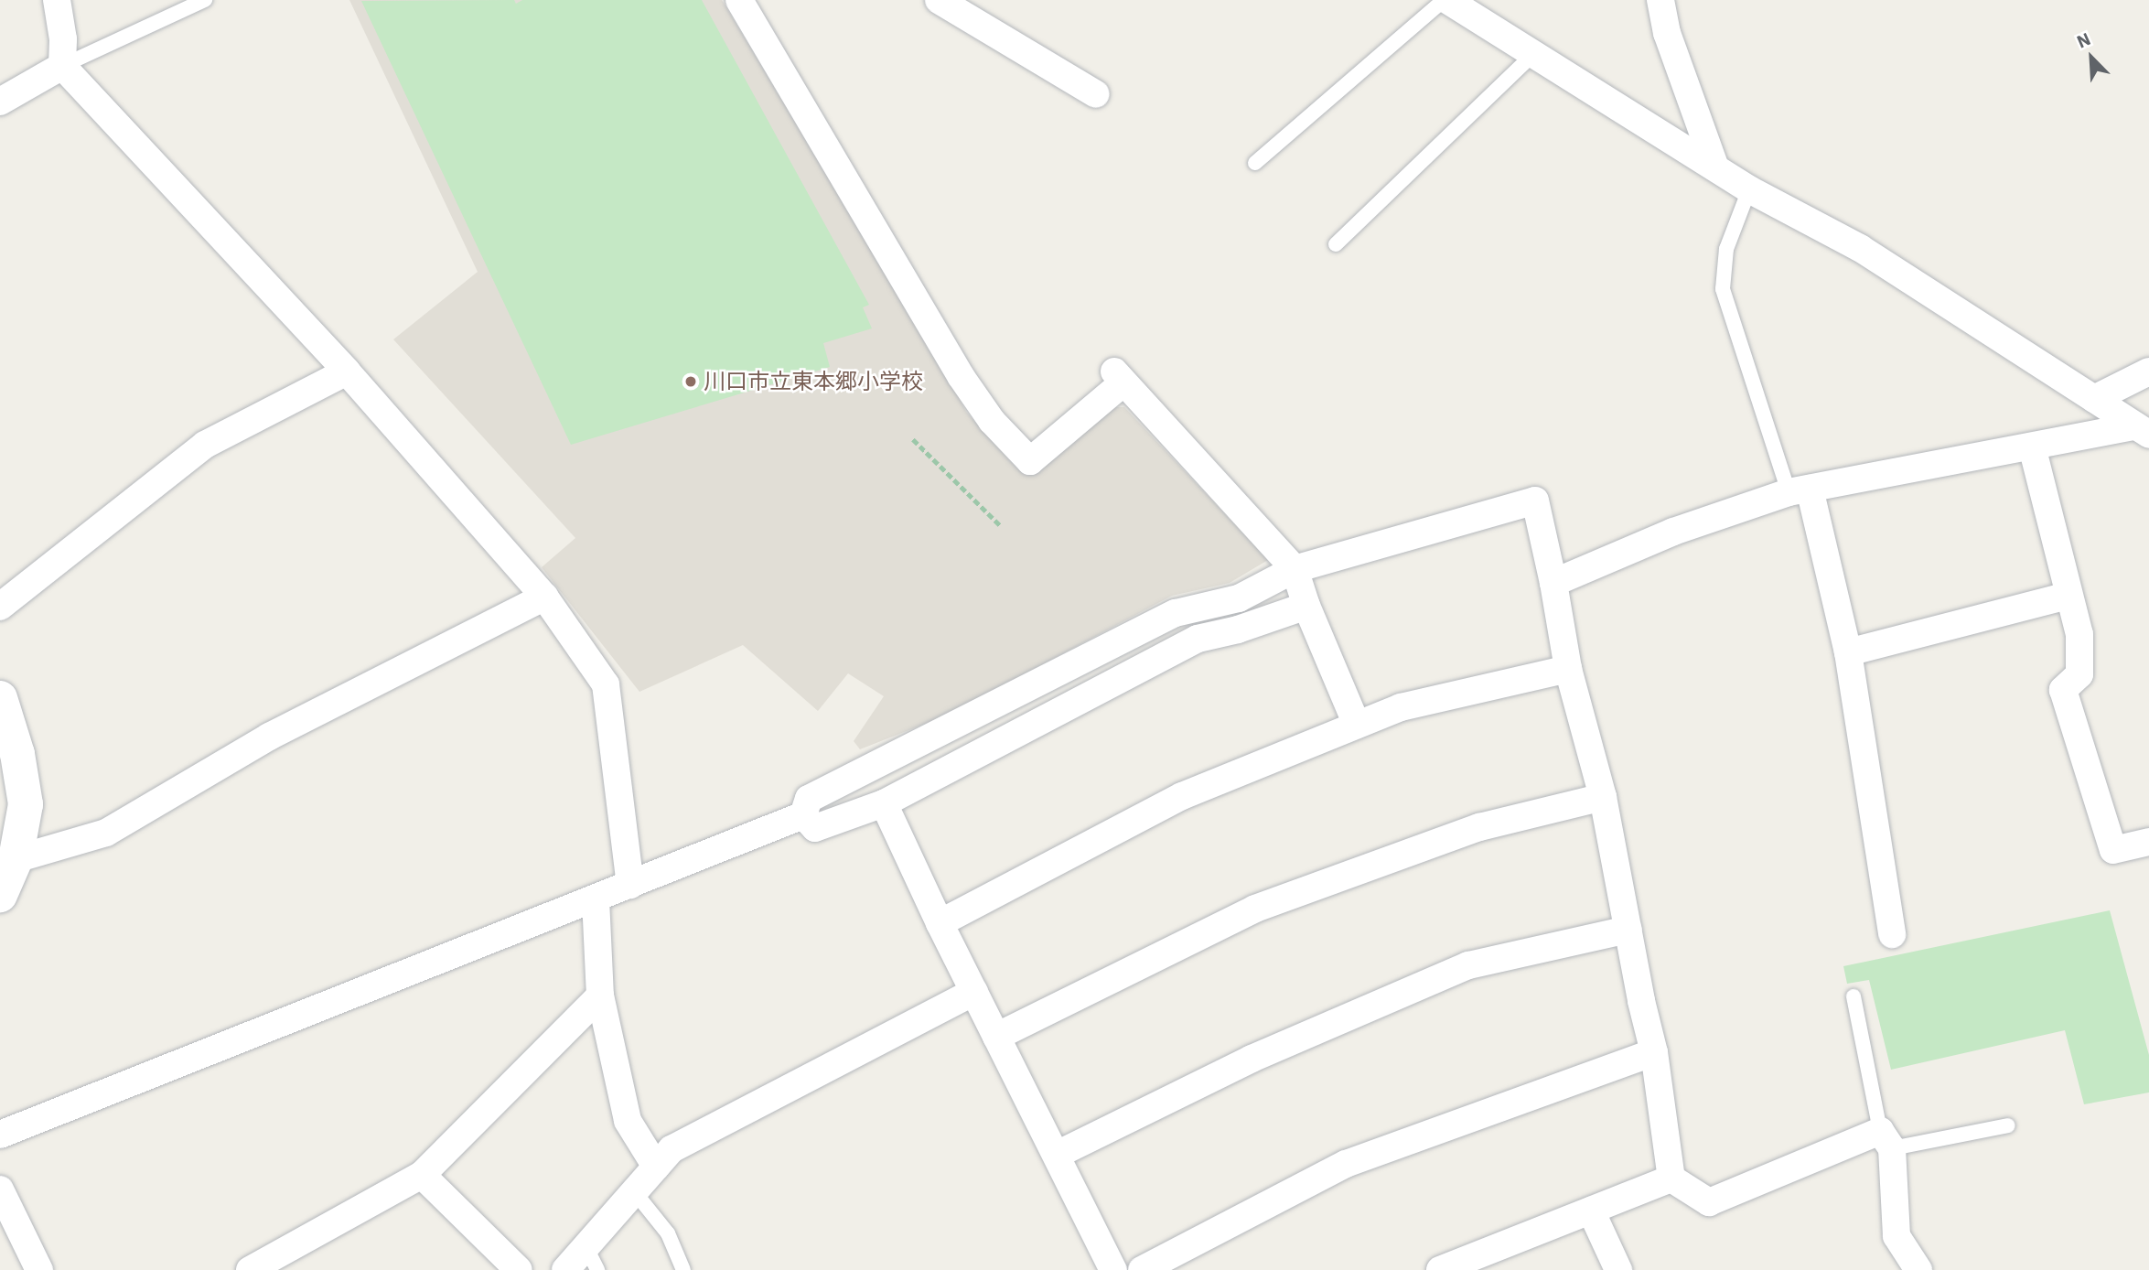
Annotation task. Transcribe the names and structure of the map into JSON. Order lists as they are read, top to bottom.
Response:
{
  "places": ["川口市立東本郷小学校"],
  "north": "top left"
}
